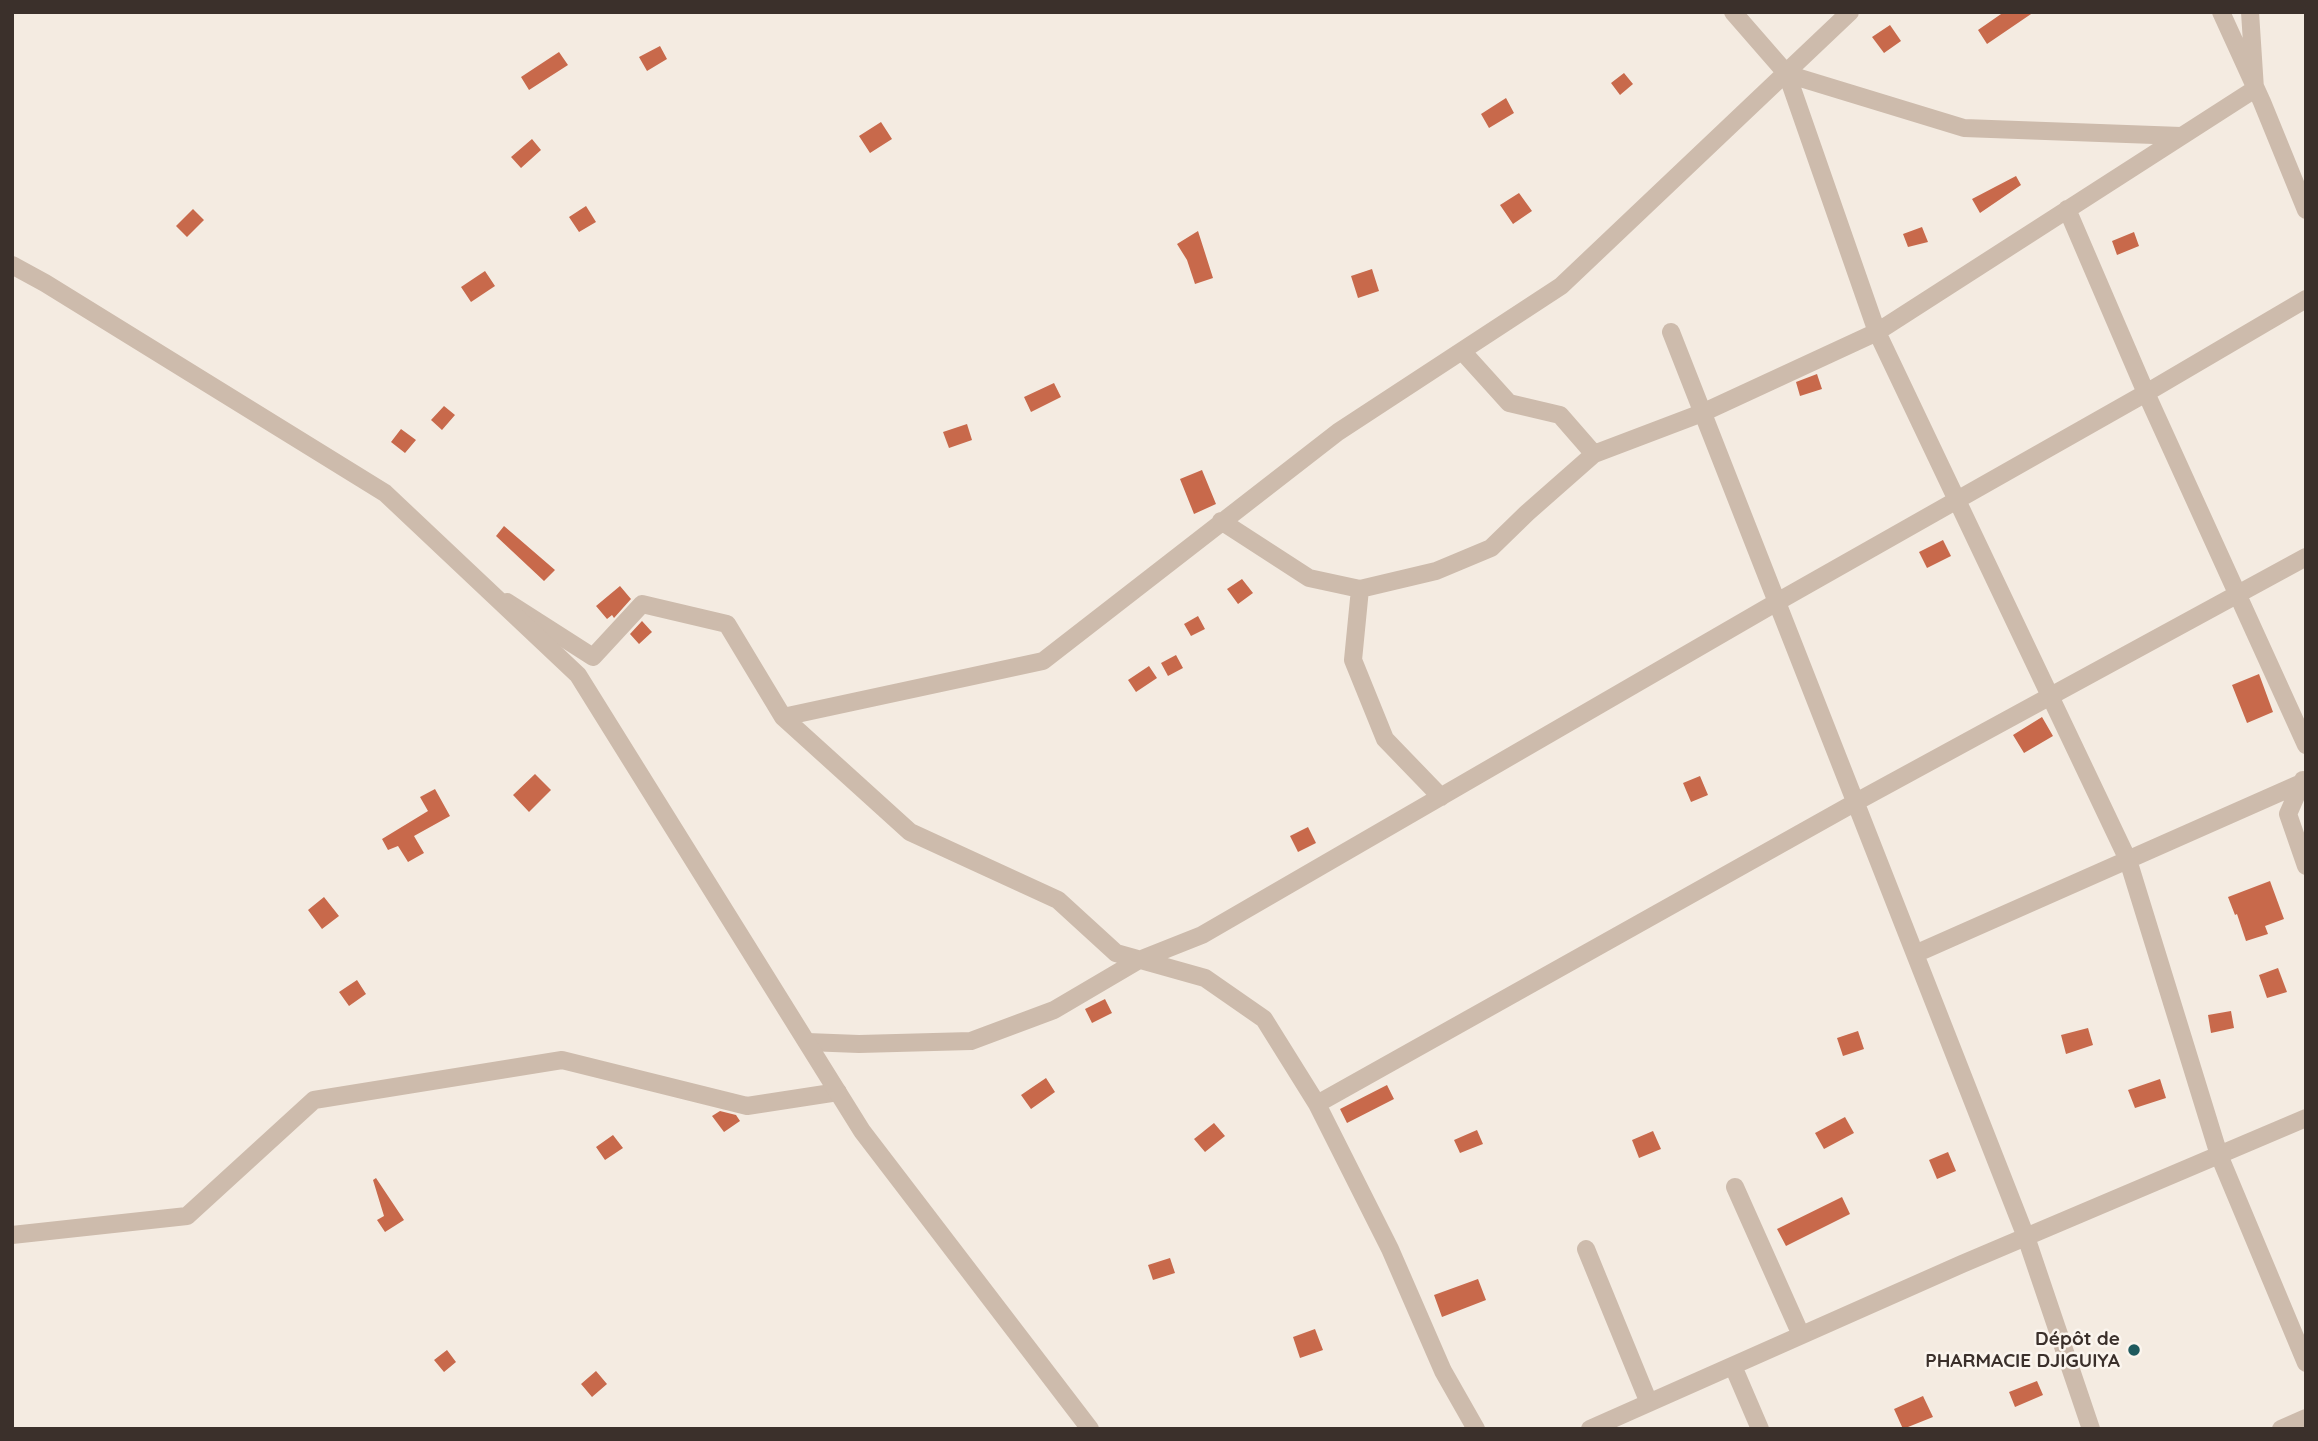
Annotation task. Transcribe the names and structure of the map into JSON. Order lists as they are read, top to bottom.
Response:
{
  "places": ["Dépôt de PHARMACIE DJIGUIYA"]
}
